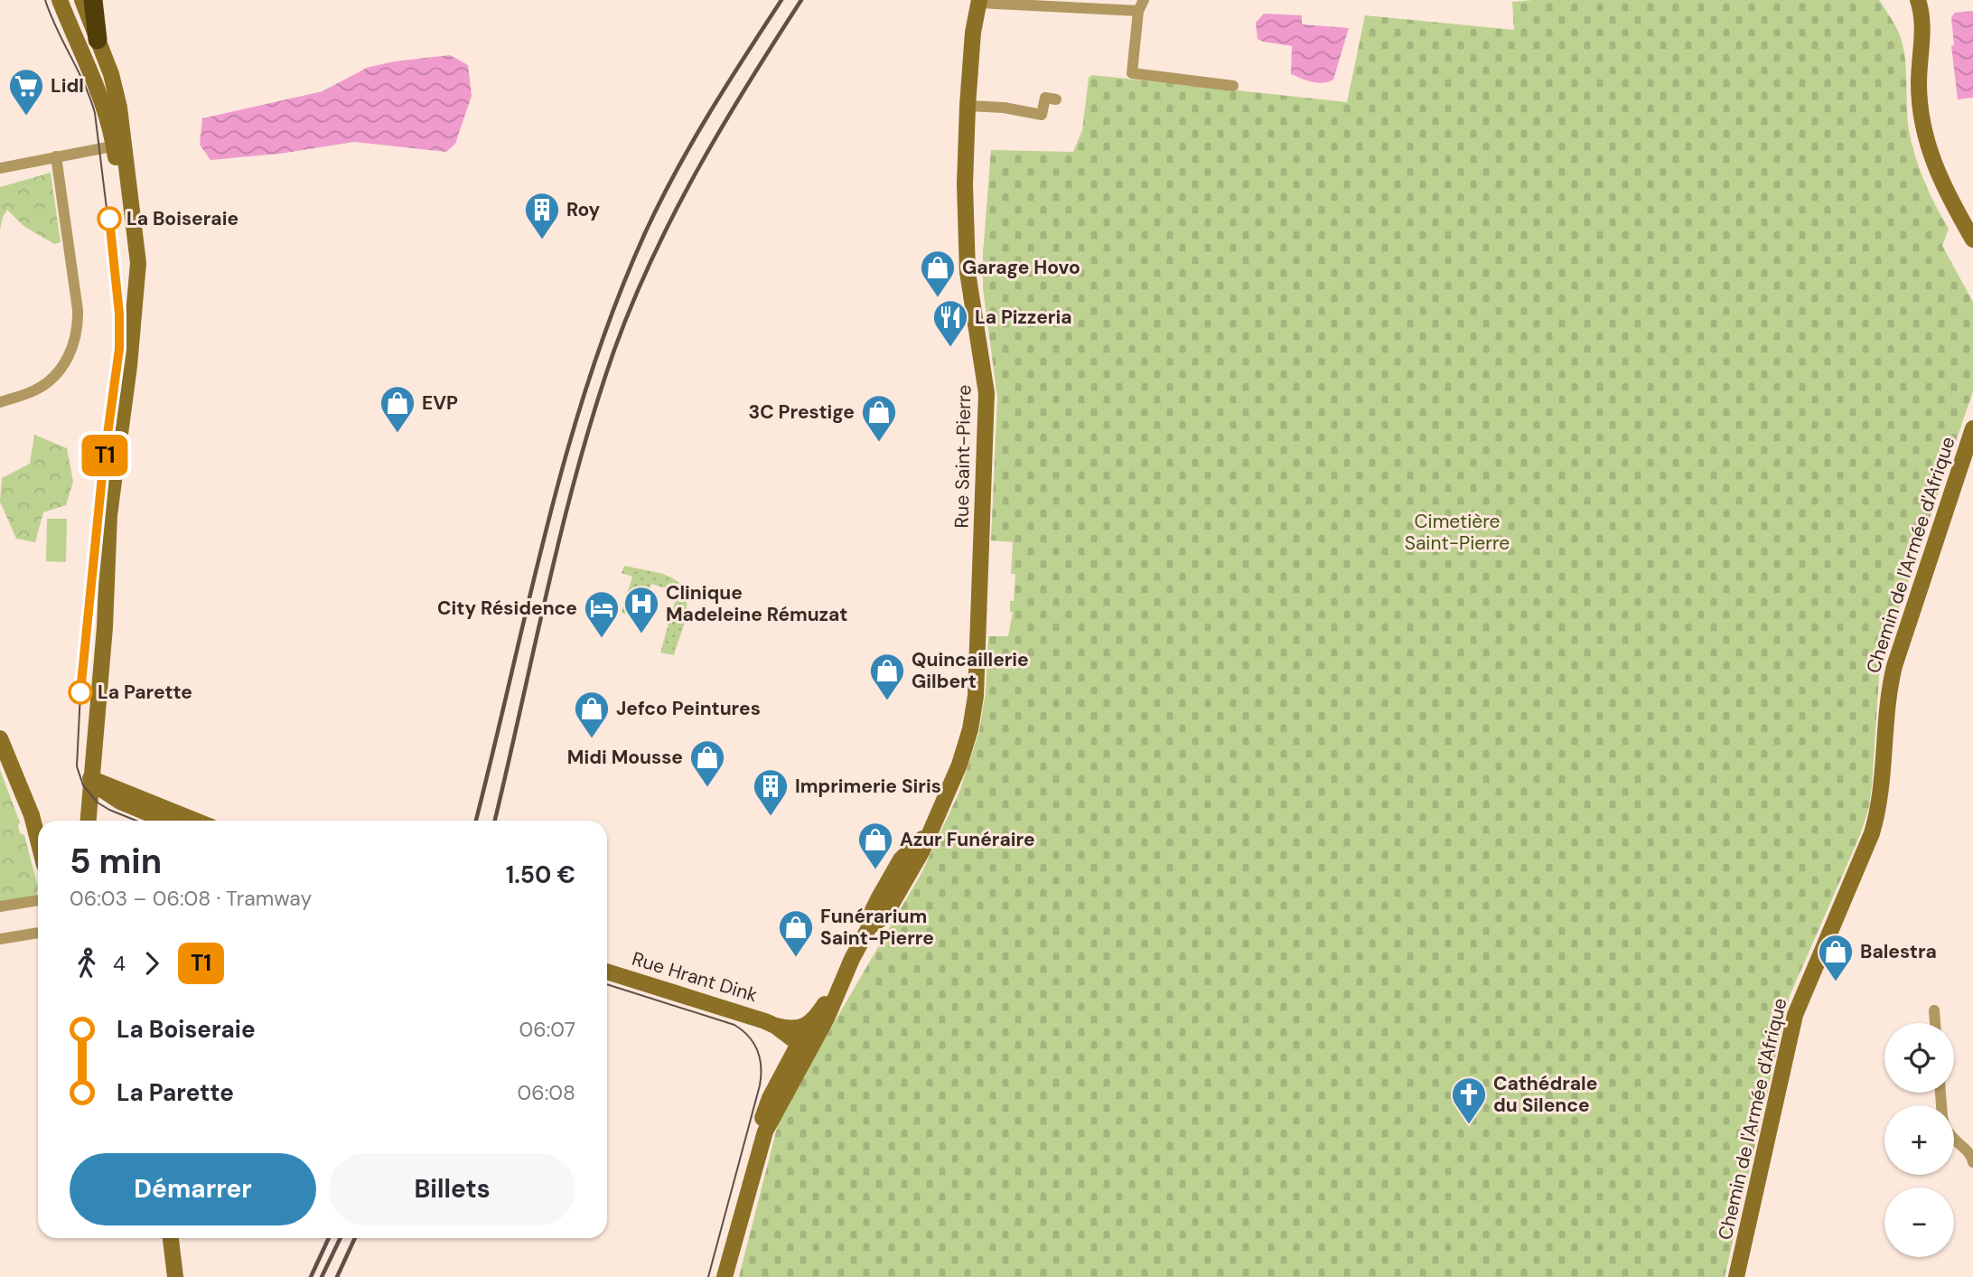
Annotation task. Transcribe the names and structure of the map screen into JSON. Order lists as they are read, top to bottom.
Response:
{
  "streets": {
    "street": ["Rue Saint-Pierre", "Chemin de l'Armée d'Afrique", "Rue Hrant Dink"]
  },
  "crossings": [
    ["Rue Saint-Pierre", "Rue Hrant Dink"]
  ],
  "parks": ["Cimetière Saint-Pierre"],
  "places": {
    "supermarket": ["Lidl"],
    "other": ["La Boiseraie", "La Parette"],
    "building": ["Roy", "Imprimerie Siris"],
    "shop": [
      "Garage Hovo",
      "EVP",
      "3C Prestige",
      "Quincaillerie Gilbert",
      "Jefco Peintures",
      "Midi Mousse",
      "Azur Funéraire",
      "Funérarium Saint-Pierre",
      "Balestra"
    ],
    "restaurant": ["La Pizzeria"],
    "hospital": ["Clinique Madeleine Rémuzat"],
    "hotel": ["City Résidence"],
    "church": ["Cathédrale du Silence"]
  },
  "lines": ["tram line T1"],
  "page": {
    "on_map": "T1",
    "heading": ["5 min", "06:03 – 06:08 · Tramway", "1.50 €"],
    "legs": ["4", "T1"],
    "list": [
      {
        "name": "La Boiseraie",
        "value": "06:07"
      },
      {
        "name": "La Parette",
        "value": "06:08"
      }
    ],
    "map_buttons": ["+", "−"],
    "buttons": ["Démarrer", "Billets"]
  }
}
